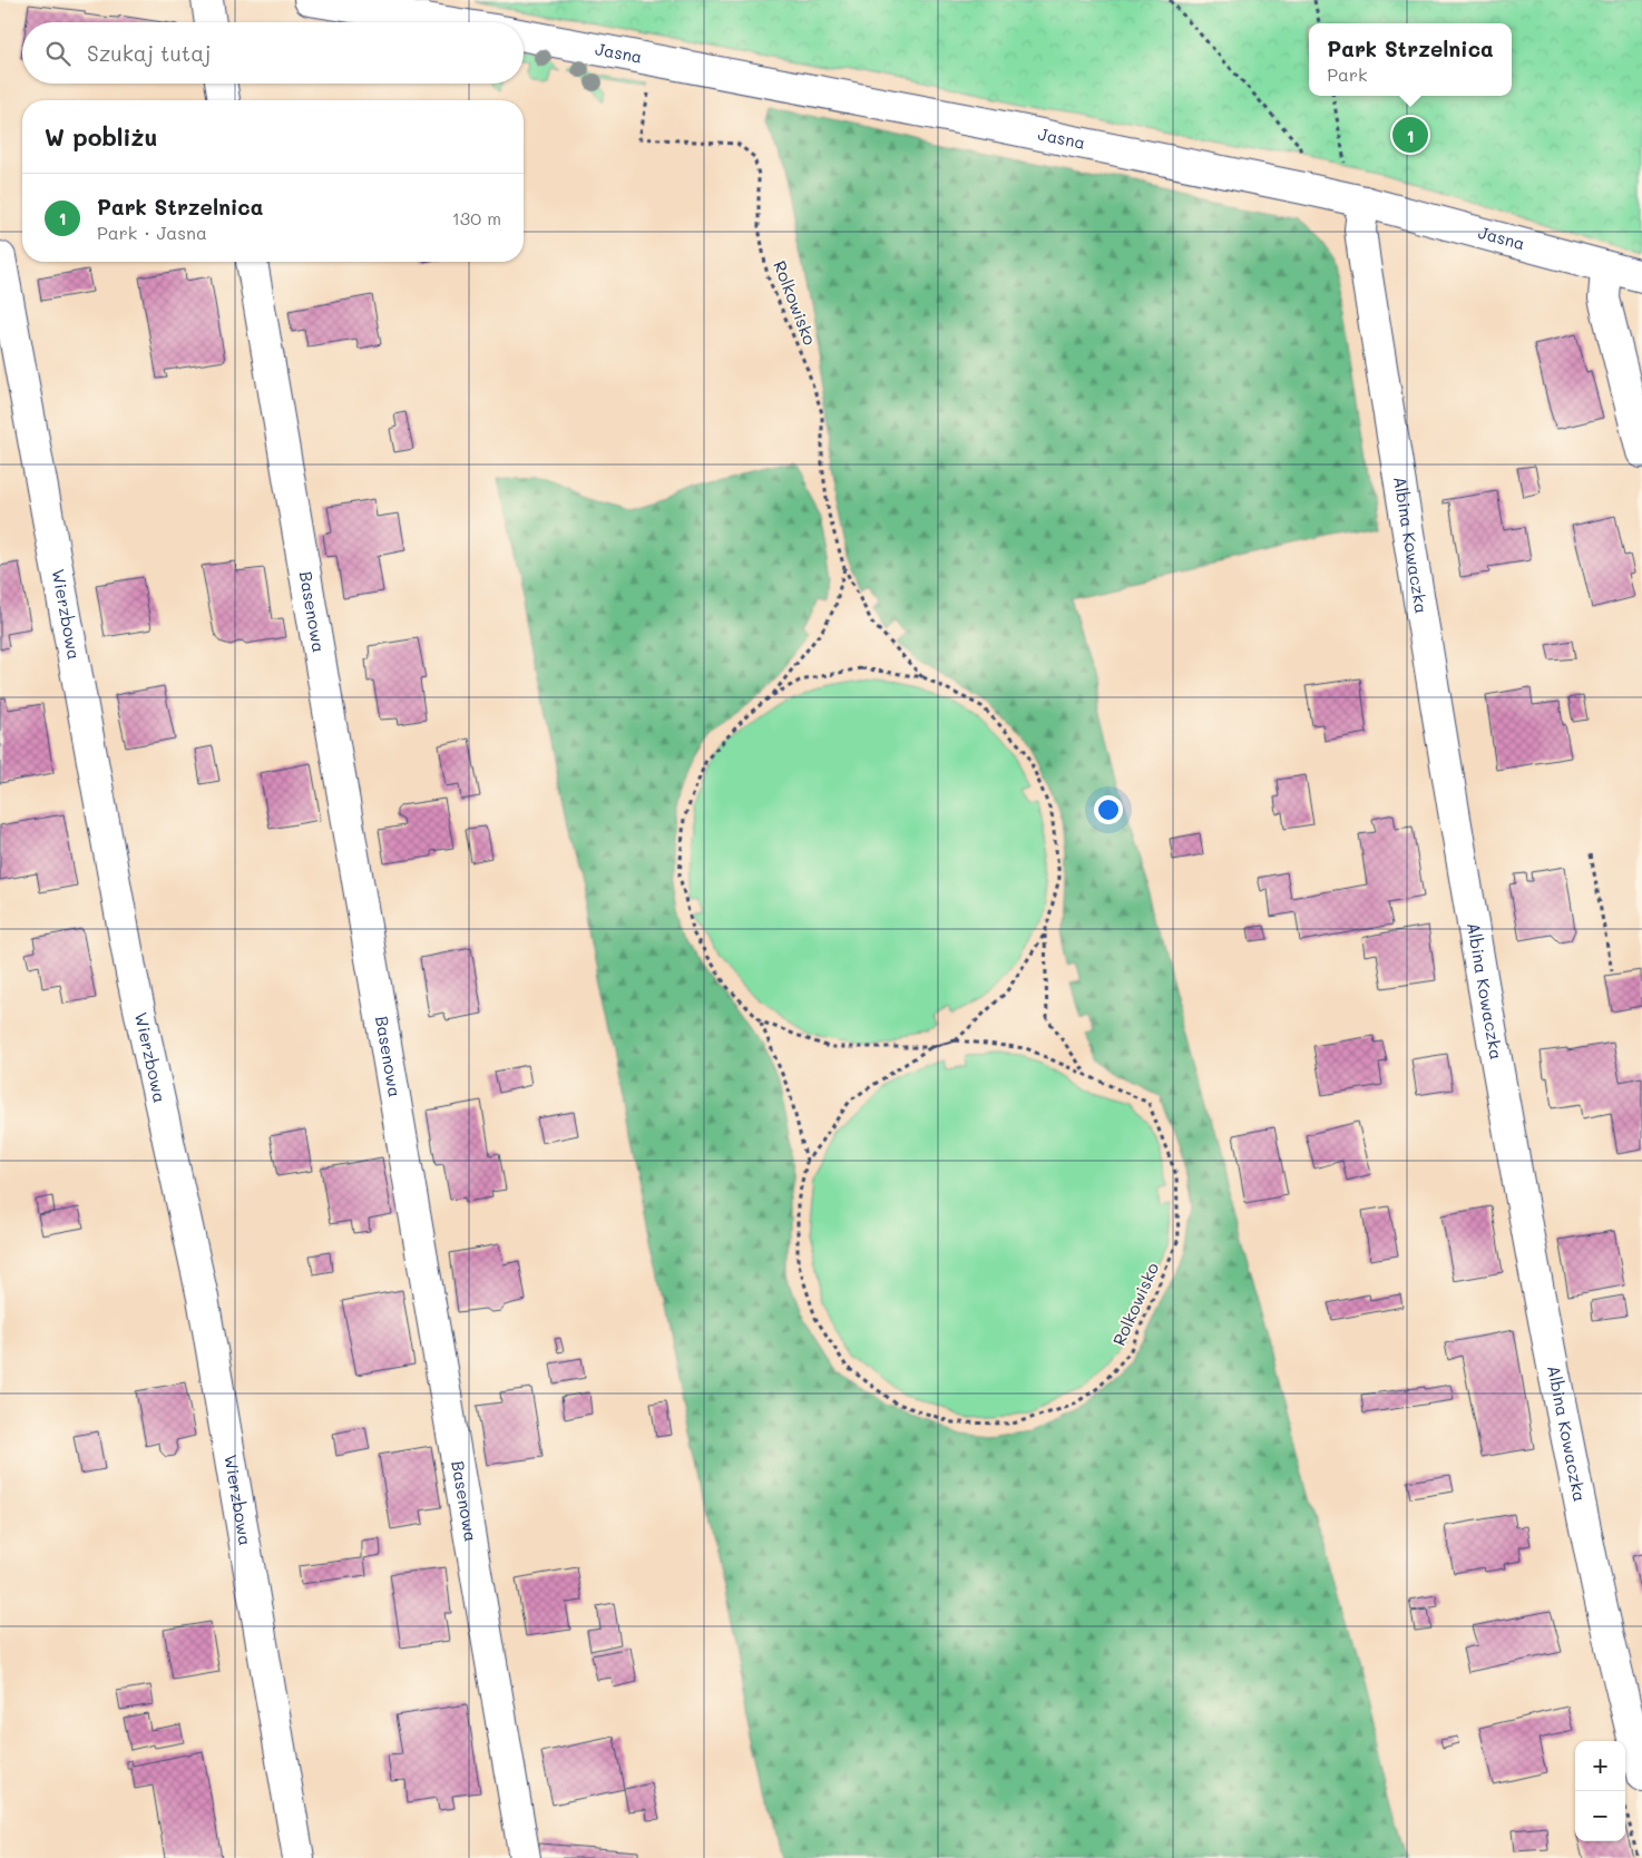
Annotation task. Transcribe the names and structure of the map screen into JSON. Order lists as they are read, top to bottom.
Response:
{
  "streets": {
    "street": [
      "Jasna",
      "Albina Kowaczka",
      "Basenowa",
      "Wierzbowa"
    ],
    "path": ["Rolkowisko"]
  },
  "crossings": [
    ["Jasna", "Albina Kowaczka"]
  ],
  "page": {
    "search": "Szukaj tutaj",
    "popup": ["Park Strzelnica", "Park"],
    "heading": "W pobliżu",
    "pins": "1",
    "list": [
      {
        "mark": "1",
        "name": "Park Strzelnica",
        "note": "Park · Jasna",
        "value": "130 m"
      }
    ],
    "map_buttons": ["+", "−"]
  }
}
